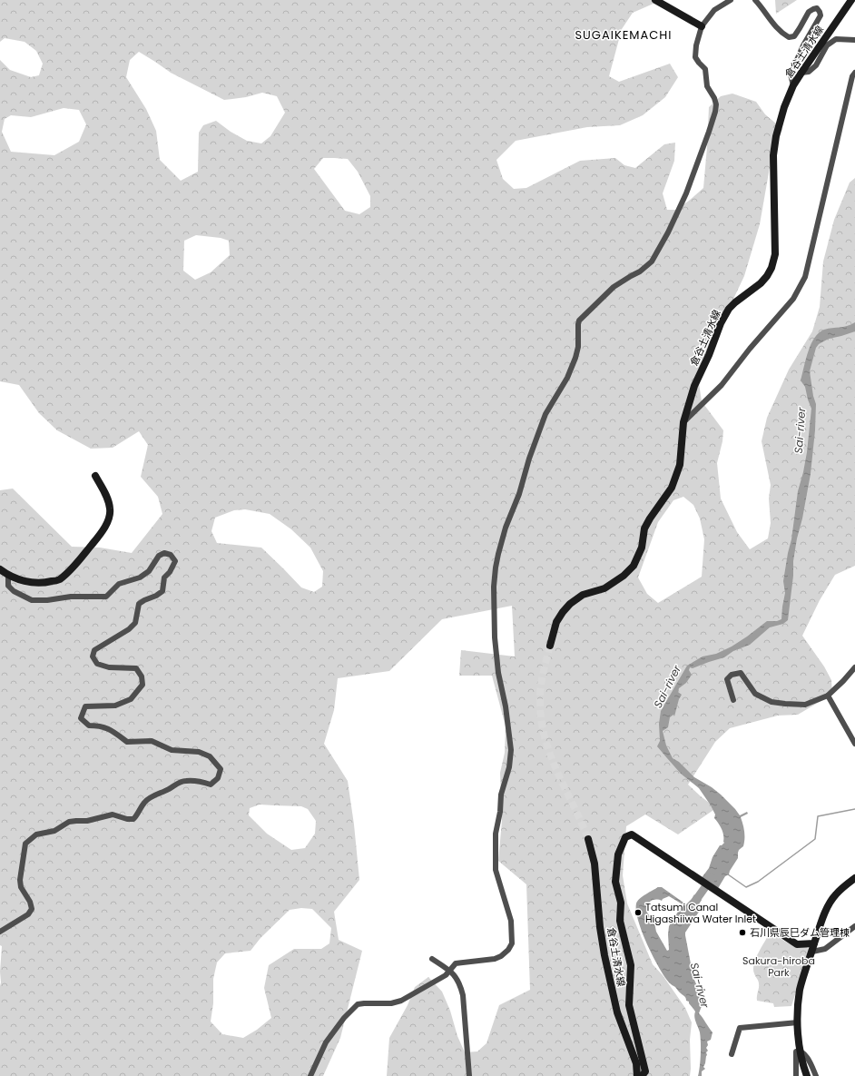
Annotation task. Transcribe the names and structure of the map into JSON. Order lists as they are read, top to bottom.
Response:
{
  "streets": {
    "main road": ["倉谷土清水線"]
  },
  "districts": ["SUGAIKEMACHI"],
  "water": ["Sai-river"],
  "parks": ["Sakura-hiroba Park"],
  "places": ["Tatsumi Canal Higashiiwa Water Inlet", "石川県辰巳ダム管理棟"]
}
